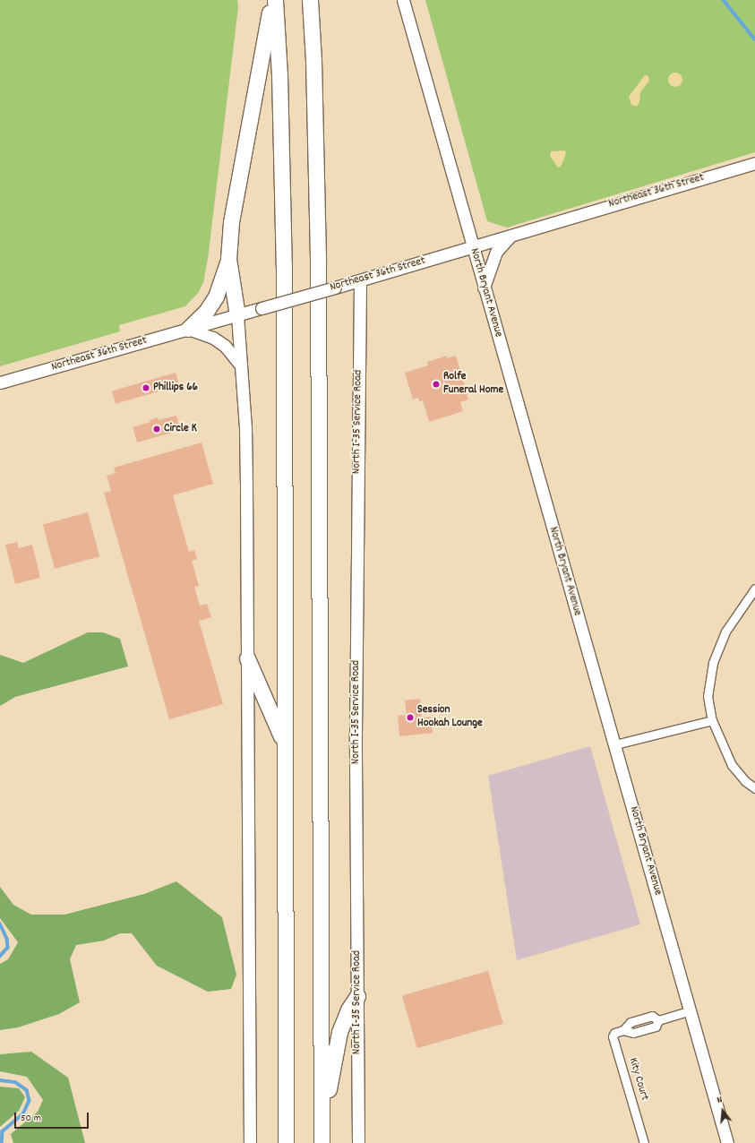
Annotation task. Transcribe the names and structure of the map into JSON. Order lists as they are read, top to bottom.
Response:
{
  "streets": {
    "main road": ["Northeast 36th Street", "North Bryant Avenue", "North I-35 Service Road"],
    "street": ["Kity Court"]
  },
  "crossings": [
    ["Northeast 36th Street", "North Bryant Avenue"],
    ["Northeast 36th Street", "North I-35 Service Road"],
    ["North Bryant Avenue", "Kity Court"]
  ],
  "places": [
    "Rolfe Funeral Home",
    "Phillips 66",
    "Circle K",
    "Session Hookah Lounge"
  ],
  "scale_bar": "50 m",
  "north": "top"
}
